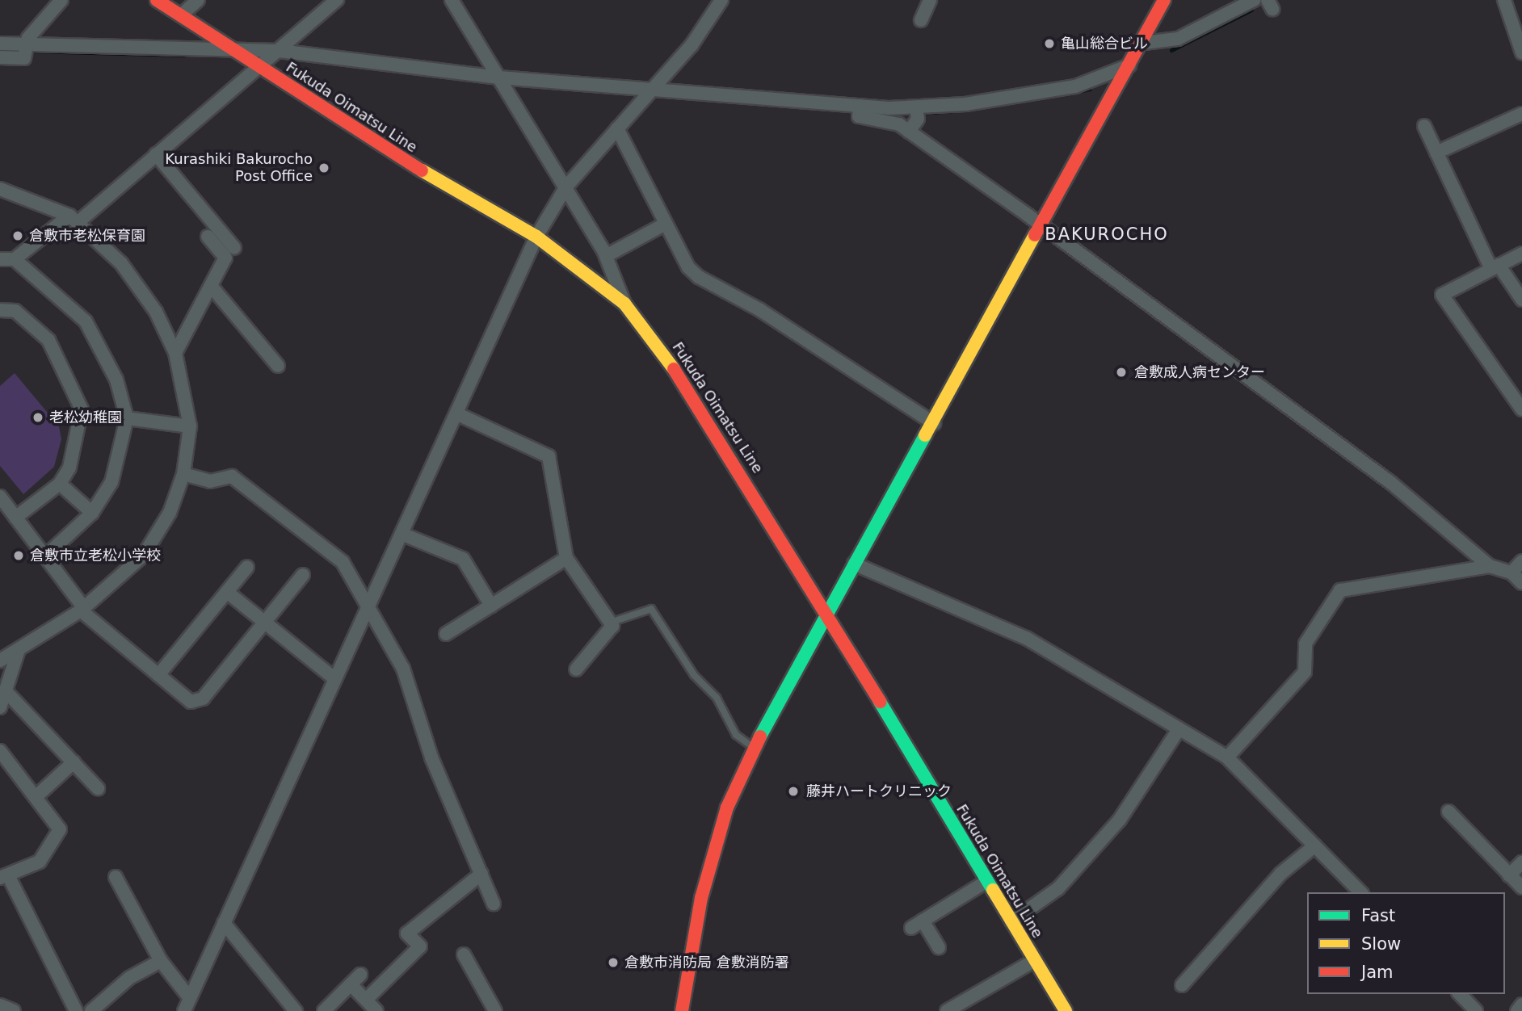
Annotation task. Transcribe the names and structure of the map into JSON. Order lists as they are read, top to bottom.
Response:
{
  "streets": {
    "main road": ["Fukuda Oimatsu Line"]
  },
  "districts": ["BAKUROCHO"],
  "places": [
    "亀山総合ビル",
    "Kurashiki Bakurocho Post Office",
    "倉敷市老松保育園",
    "倉敷成人病センター",
    "老松幼稚園",
    "倉敷市立老松小学校",
    "藤井ハートクリニック",
    "倉敷市消防局 倉敷消防署"
  ],
  "legend": ["Fast", "Slow", "Jam"]
}
